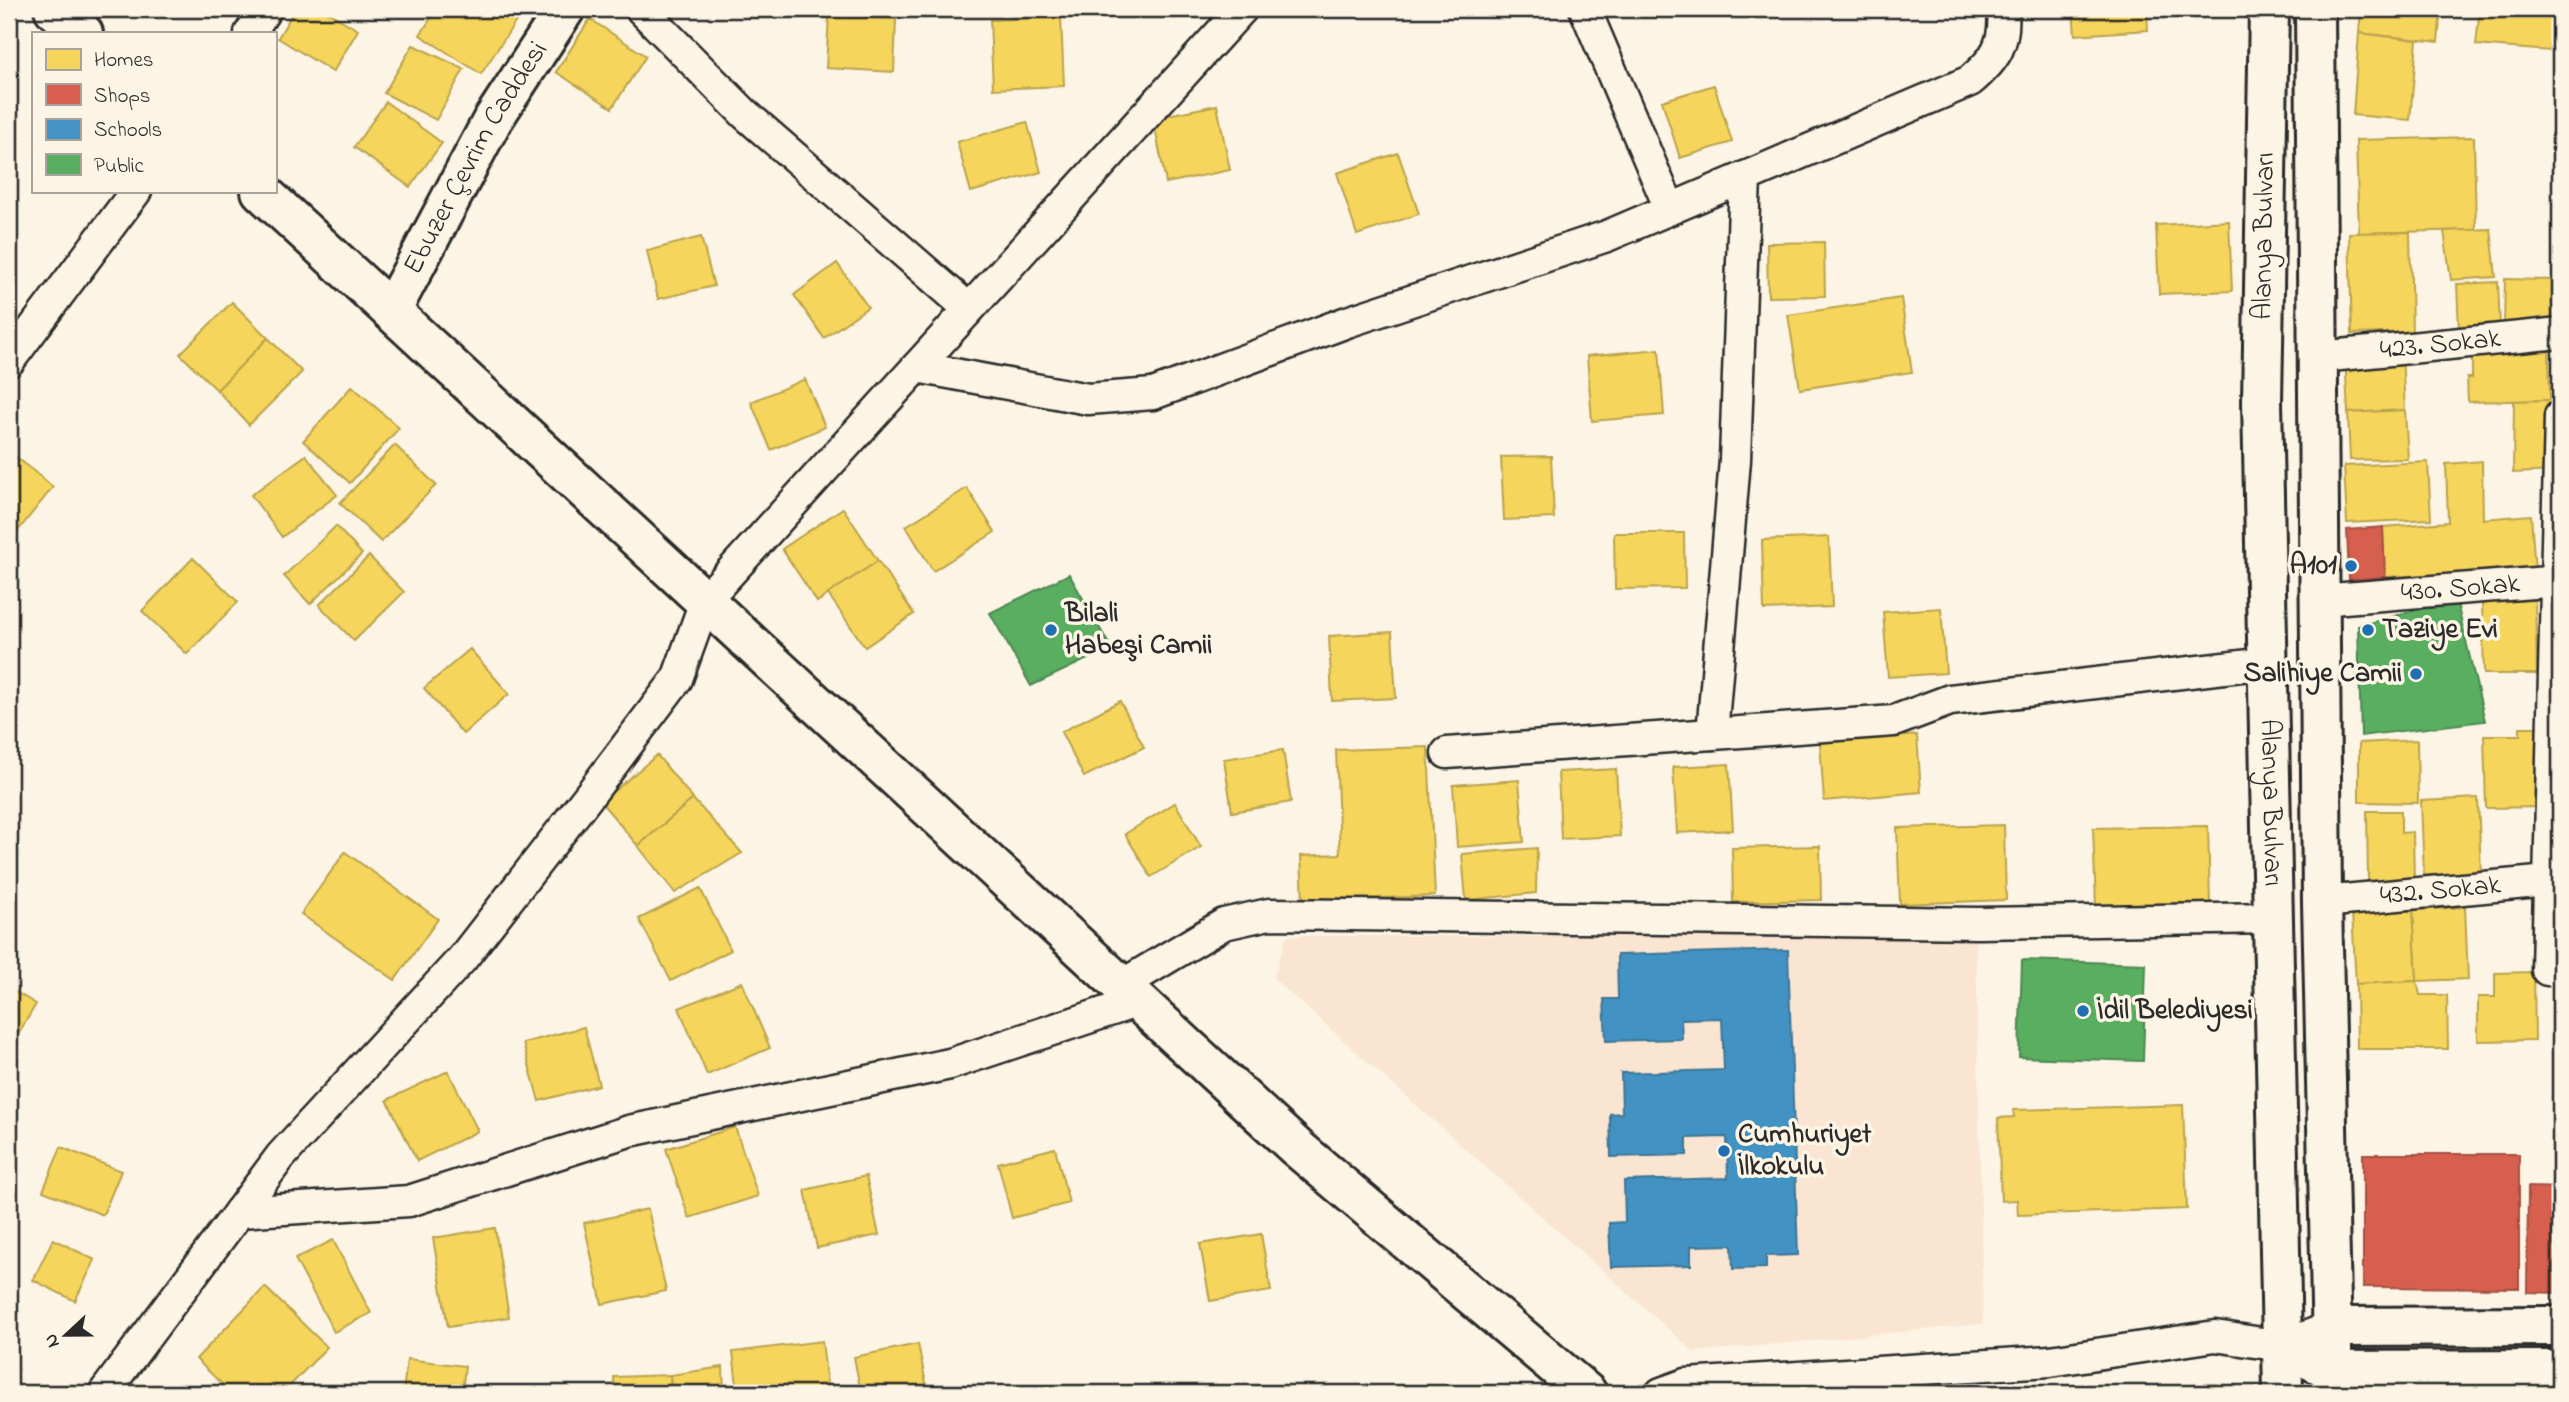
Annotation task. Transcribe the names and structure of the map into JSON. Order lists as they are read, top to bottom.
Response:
{
  "streets": {
    "main road": ["Ebuzer Çevrim Caddesi", "Alanya Bulvarı"],
    "street": ["423. Sokak", "430. Sokak", "432. Sokak"]
  },
  "crossings": [
    ["Alanya Bulvarı", "423. Sokak"],
    ["Alanya Bulvarı", "430. Sokak"],
    ["Alanya Bulvarı", "432. Sokak"]
  ],
  "places": [
    "A101",
    "Bilali Habeşi Camii",
    "Taziye Evi",
    "Salihiye Camii",
    "İdil Belediyesi",
    "Cumhuriyet İlkokulu"
  ],
  "legend": [
    "Homes",
    "Shops",
    "Schools",
    "Public"
  ],
  "north": "left"
}
